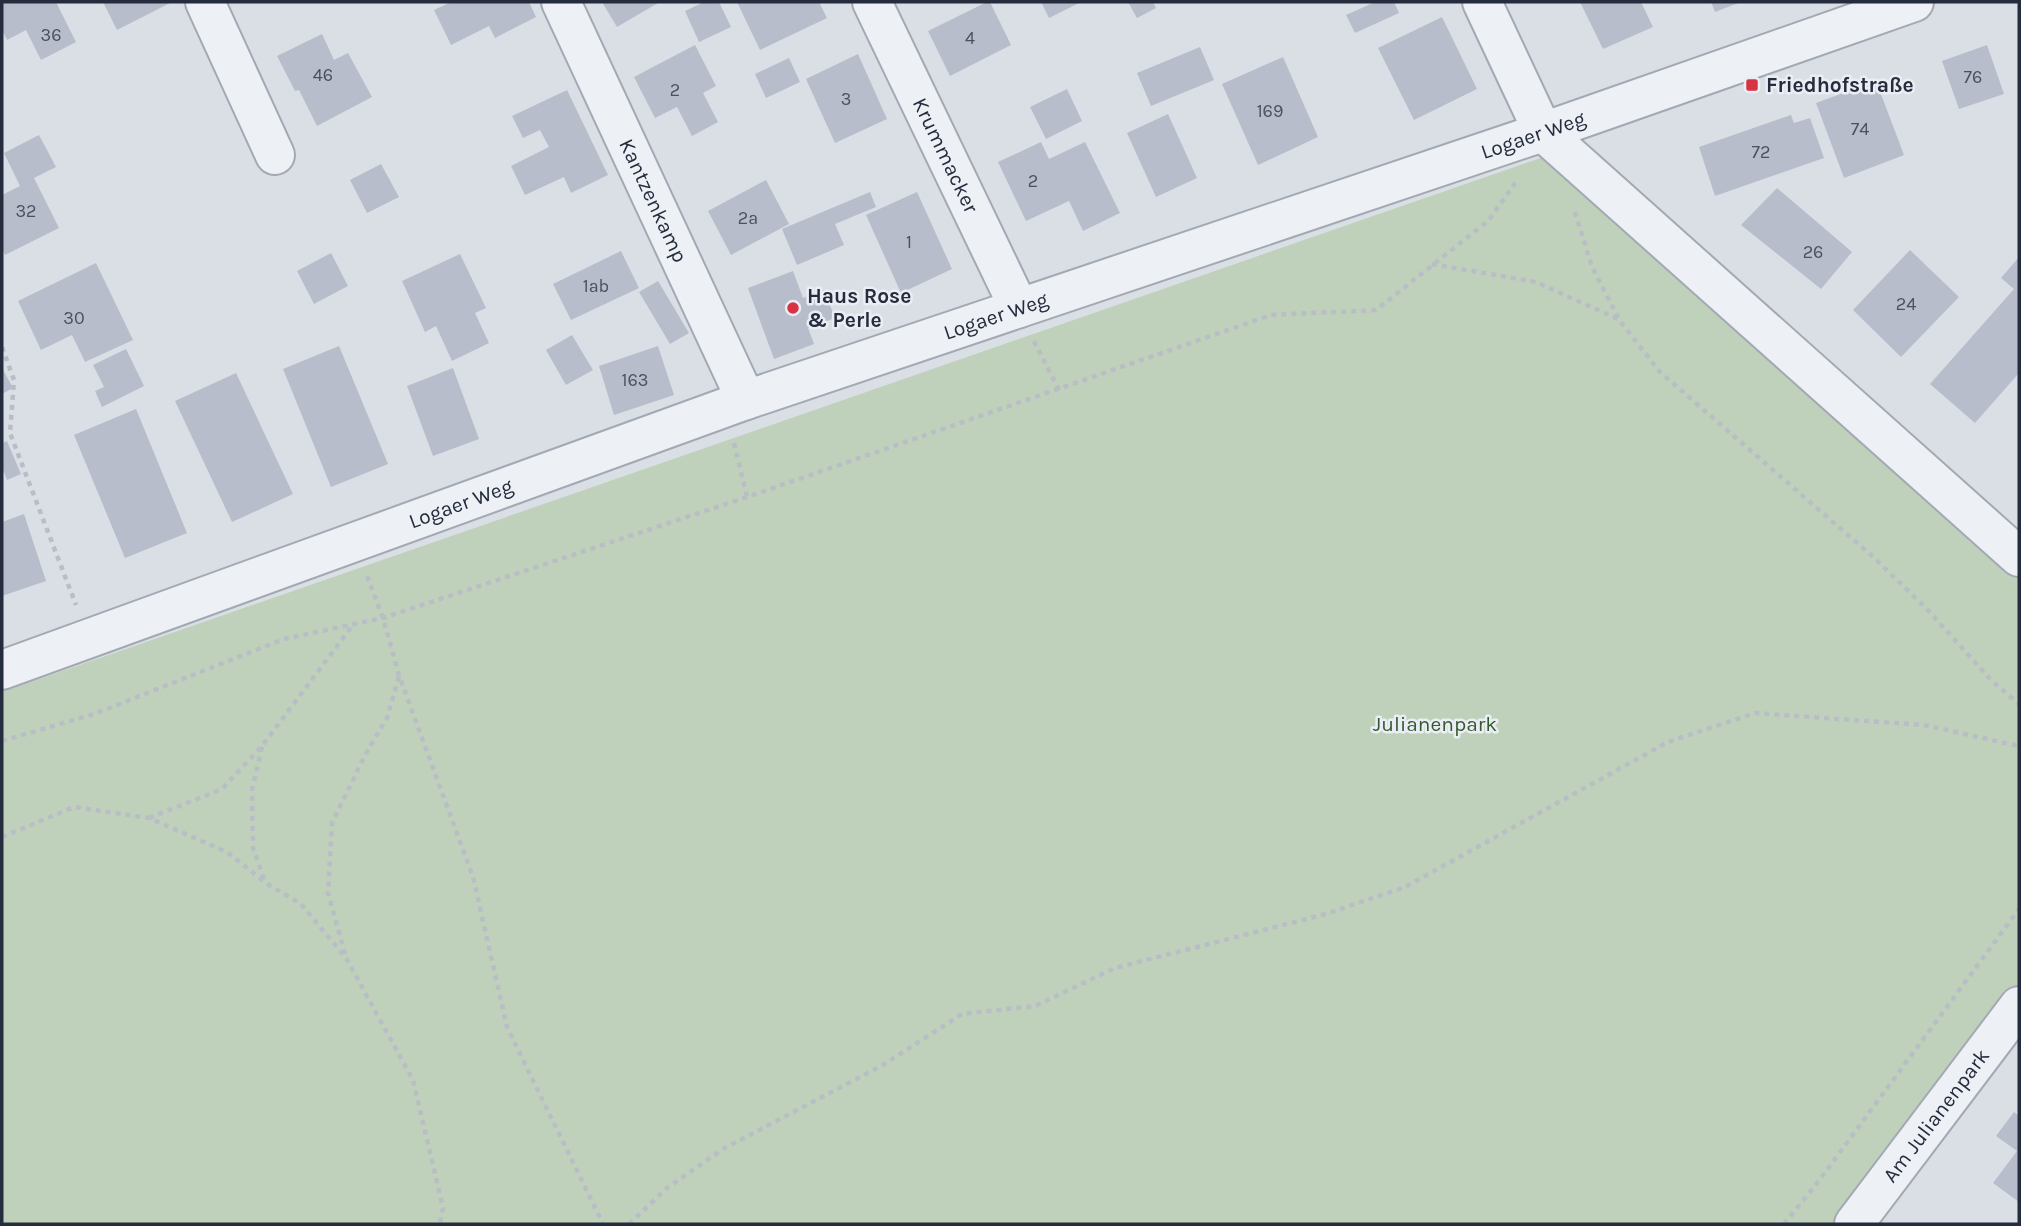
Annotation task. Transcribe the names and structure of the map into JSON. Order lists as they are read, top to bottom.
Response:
{
  "streets": {
    "street": [
      "Logaer Weg",
      "Krummacker",
      "Kantzenkamp",
      "Am Julianenpark"
    ]
  },
  "crossings": [
    ["Logaer Weg", "Krummacker"],
    ["Logaer Weg", "Kantzenkamp"]
  ],
  "parks": ["Julianenpark"],
  "places": {
    "transit": ["Friedhofstraße"],
    "other": ["Haus Rose & Perle"]
  },
  "house_numbers": [
    "36",
    "4",
    "46",
    "76",
    "2",
    "3",
    "169",
    "74",
    "72",
    "2",
    "32",
    "2a",
    "1",
    "26",
    "1ab",
    "24",
    "30",
    "163"
  ]
}
